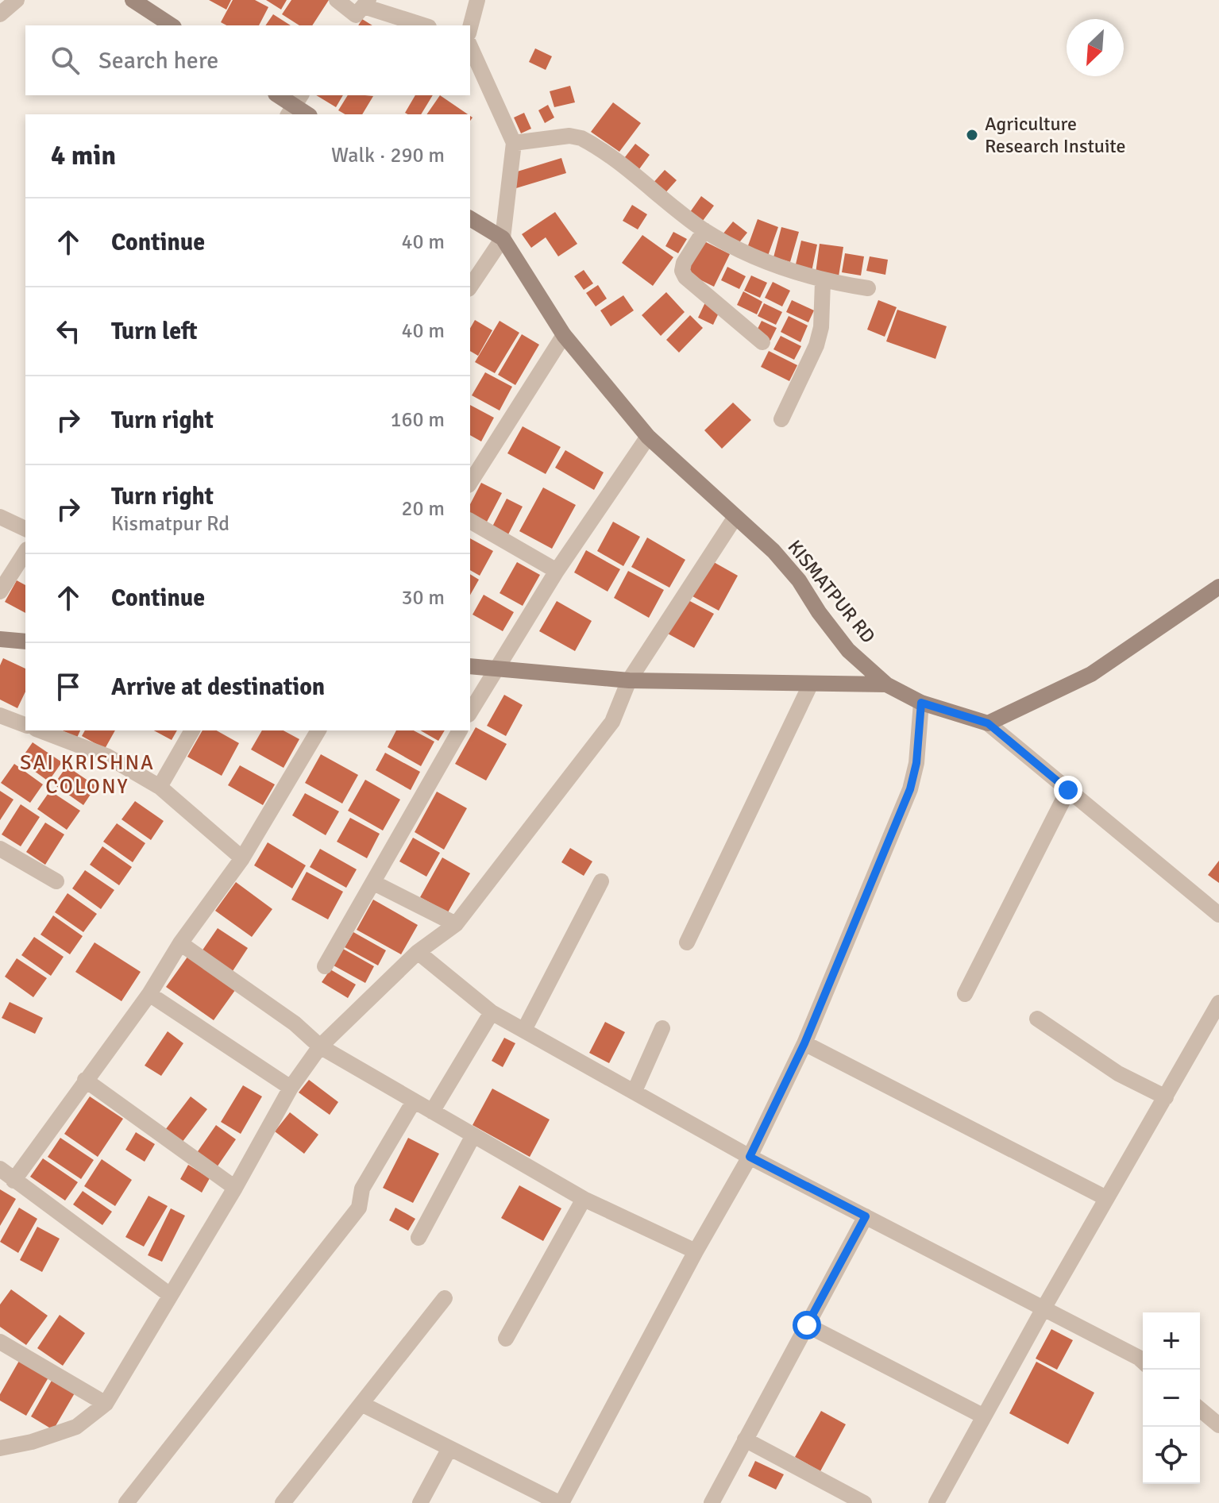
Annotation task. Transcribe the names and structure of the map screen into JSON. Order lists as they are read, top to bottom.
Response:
{
  "streets": {
    "street": ["KISMATPUR RD"]
  },
  "districts": ["SAI KRISHNA COLONY"],
  "places": ["Agriculture Research Instuite"],
  "north": "bottom left",
  "page": {
    "search": "Search here",
    "heading": ["4 min", "Walk · 290 m"],
    "list": [
      ["Continue", "40 m"],
      ["Turn left", "40 m"],
      ["Turn right", "160 m"],
      ["Turn right", "Kismatpur Rd", "20 m"],
      ["Continue", "30 m"],
      "Arrive at destination"
    ],
    "map_buttons": ["+", "−"]
  }
}
